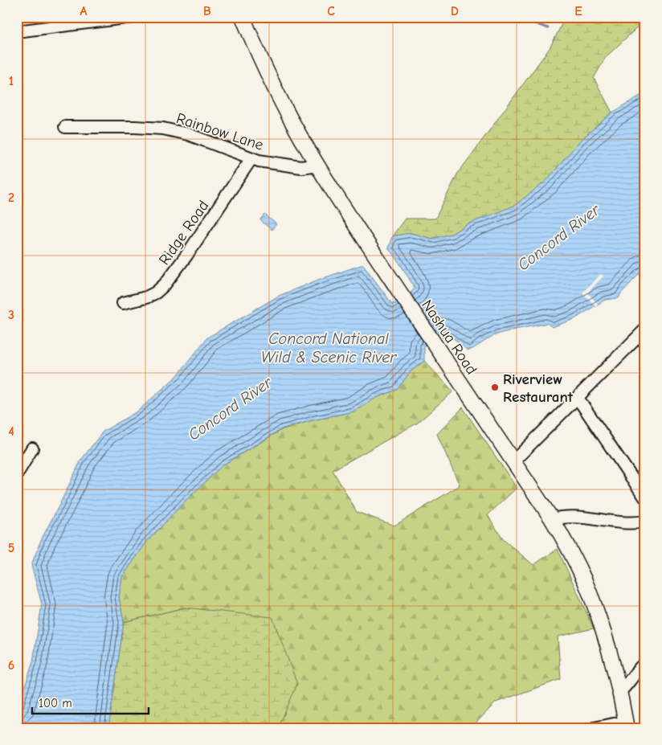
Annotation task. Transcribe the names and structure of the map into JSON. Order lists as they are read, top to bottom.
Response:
{
  "streets": {
    "main road": ["Nashua Road"],
    "street": ["Rainbow Lane", "Ridge Road"]
  },
  "crossings": [
    ["Rainbow Lane", "Ridge Road"],
    ["Rainbow Lane", "Nashua Road"]
  ],
  "water": ["Concord River", "Concord National Wild & Scenic River"],
  "places": ["Riverview Restaurant"],
  "scale_bar": "100 m",
  "grid": {
    "columns": [
      "A",
      "B",
      "C",
      "D",
      "E"
    ],
    "rows": [
      "1",
      "2",
      "3",
      "4",
      "5",
      "6"
    ]
  }
}
